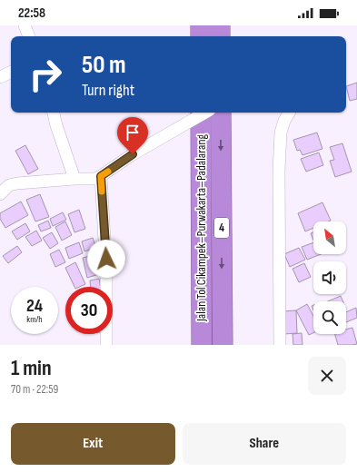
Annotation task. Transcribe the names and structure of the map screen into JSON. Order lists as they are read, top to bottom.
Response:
{
  "streets": {
    "highway": ["Jalan Tol Cikampek–Purwakarta–Padalarang", "4"]
  },
  "north": "top left",
  "page": {
    "status": "22:58",
    "turn": ["50 m", "Turn right"],
    "speed": "24 km/h",
    "limit": "30",
    "heading": ["1 min", "70 m · 22:59"],
    "buttons": ["Exit", "Share"]
  }
}
